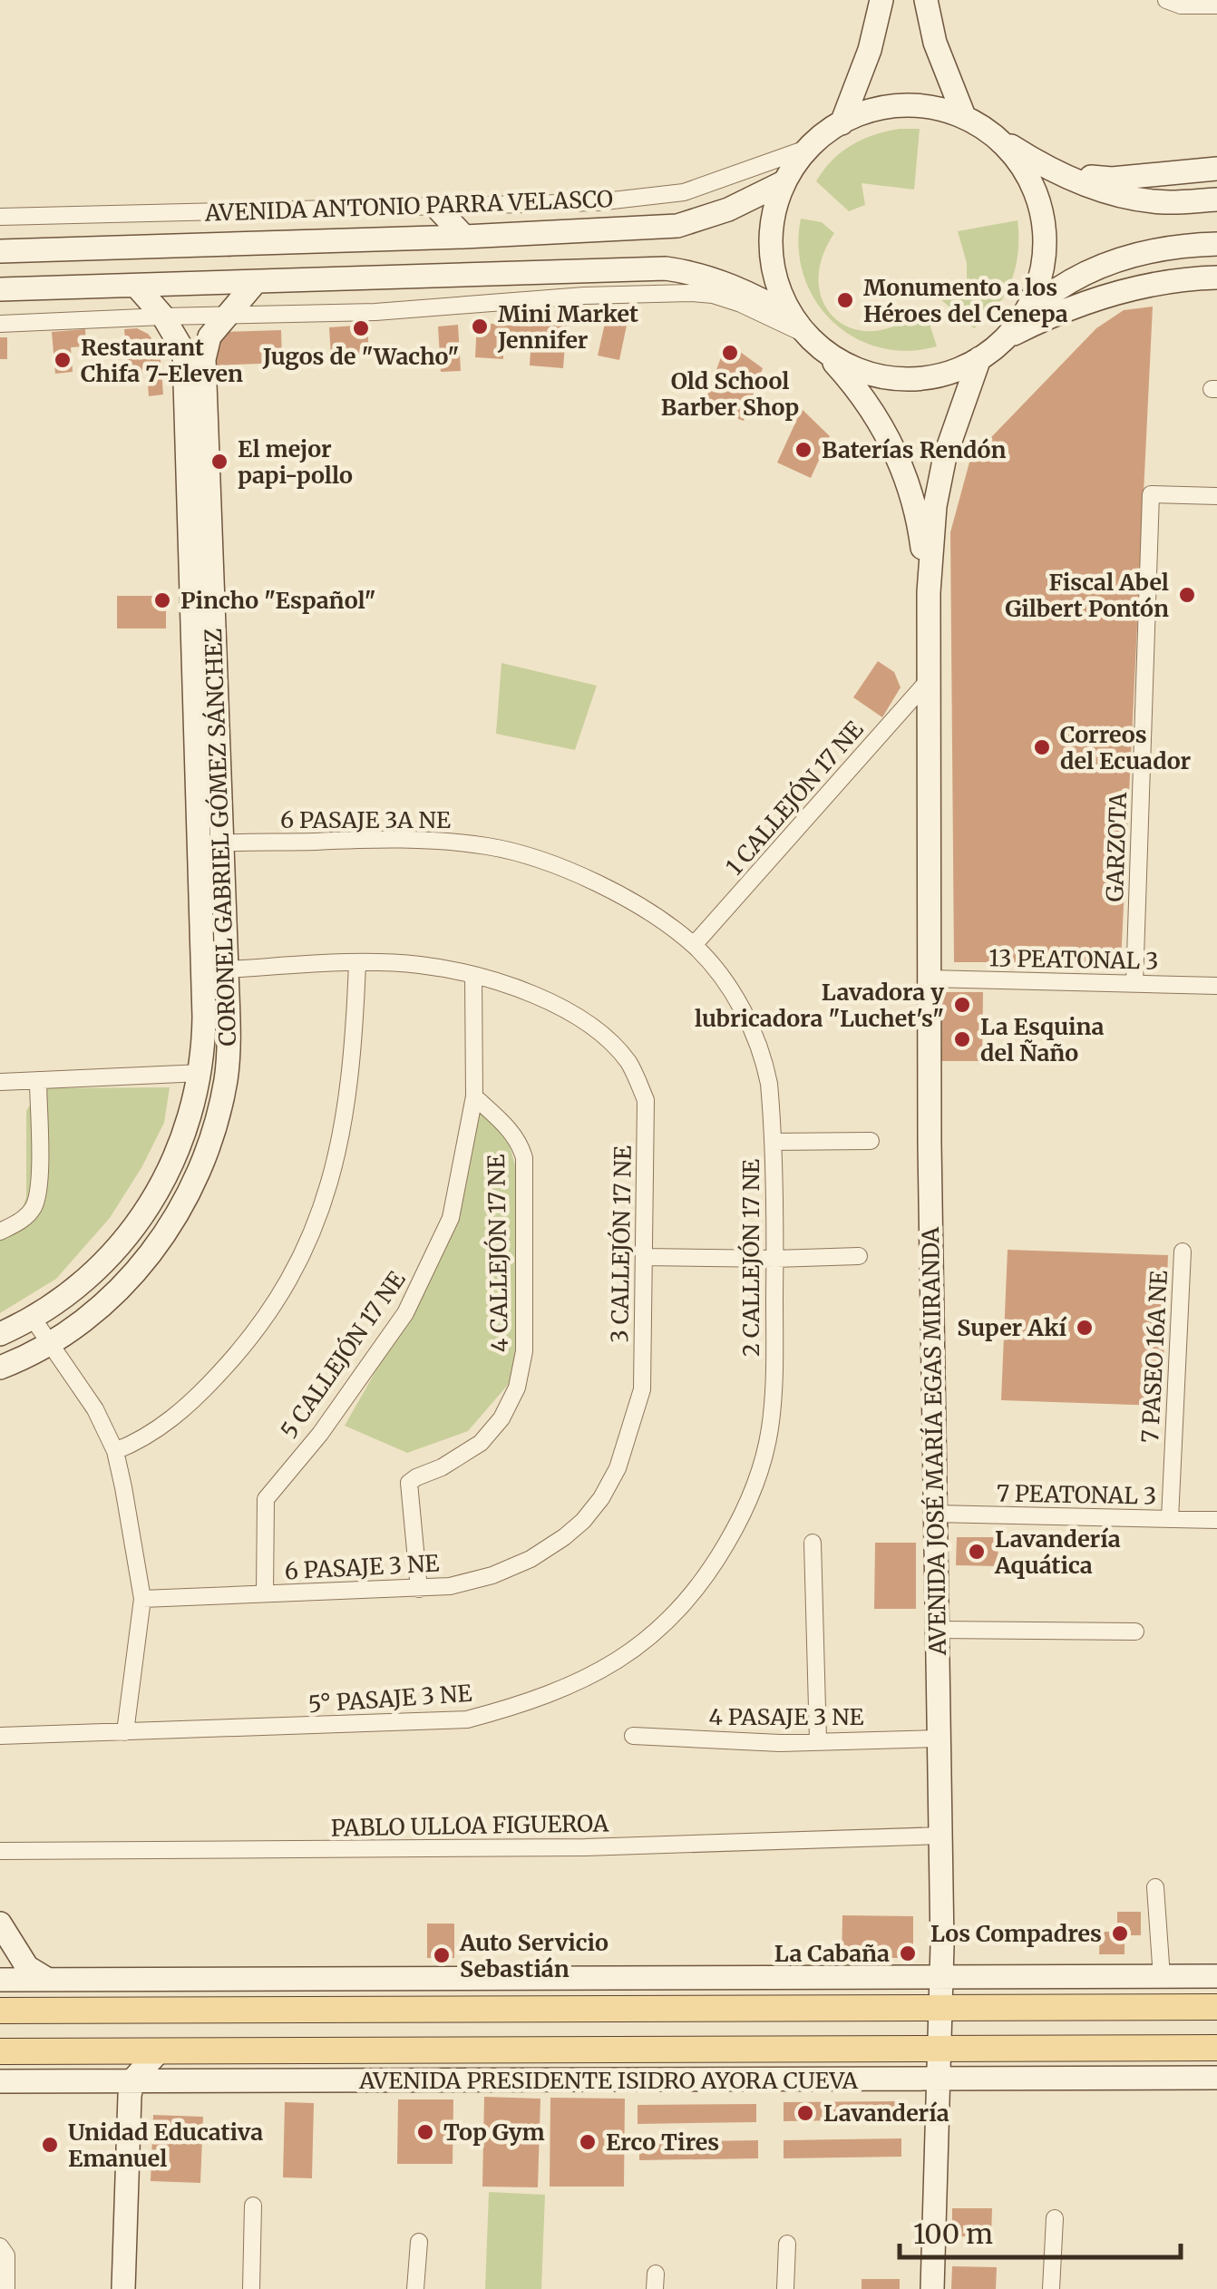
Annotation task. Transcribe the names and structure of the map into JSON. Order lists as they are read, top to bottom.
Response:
{
  "streets": {
    "main road": [
      "AVENIDA ANTONIO PARRA VELASCO",
      "CORONEL GABRIEL GÓMEZ SÁNCHEZ",
      "AVENIDA JOSÉ MARÍA EGAS MIRANDA",
      "AVENIDA PRESIDENTE ISIDRO AYORA CUEVA"
    ],
    "street": [
      "1 CALLEJÓN 17 NE",
      "6 PASAJE 3A NE",
      "GARZOTA",
      "13 PEATONAL 3",
      "3 CALLEJÓN 17 NE",
      "4 CALLEJÓN 17 NE",
      "2 CALLEJÓN 17 NE",
      "5 CALLEJÓN 17 NE",
      "7 PASEO 16A NE",
      "7 PEATONAL 3",
      "6 PASAJE 3 NE",
      "5° PASAJE 3 NE",
      "4 PASAJE 3 NE",
      "PABLO ULLOA FIGUEROA"
    ]
  },
  "crossings": [
    ["AVENIDA ANTONIO PARRA VELASCO", "AVENIDA JOSÉ MARÍA EGAS MIRANDA"],
    ["1 CALLEJÓN 17 NE", "6 PASAJE 3A NE"],
    ["1 CALLEJÓN 17 NE", "AVENIDA JOSÉ MARÍA EGAS MIRANDA"],
    ["6 PASAJE 3A NE", "CORONEL GABRIEL GÓMEZ SÁNCHEZ"],
    ["6 PASAJE 3A NE", "2 CALLEJÓN 17 NE"],
    ["GARZOTA", "13 PEATONAL 3"],
    ["13 PEATONAL 3", "AVENIDA JOSÉ MARÍA EGAS MIRANDA"],
    ["3 CALLEJÓN 17 NE", "5 CALLEJÓN 17 NE"],
    ["3 CALLEJÓN 17 NE", "6 PASAJE 3 NE"],
    ["4 CALLEJÓN 17 NE", "5 CALLEJÓN 17 NE"],
    ["4 CALLEJÓN 17 NE", "6 PASAJE 3 NE"],
    ["2 CALLEJÓN 17 NE", "5° PASAJE 3 NE"],
    ["5 CALLEJÓN 17 NE", "6 PASAJE 3 NE"],
    ["7 PASEO 16A NE", "7 PEATONAL 3"],
    ["AVENIDA JOSÉ MARÍA EGAS MIRANDA", "7 PEATONAL 3"],
    ["AVENIDA JOSÉ MARÍA EGAS MIRANDA", "4 PASAJE 3 NE"],
    ["AVENIDA JOSÉ MARÍA EGAS MIRANDA", "PABLO ULLOA FIGUEROA"],
    ["AVENIDA JOSÉ MARÍA EGAS MIRANDA", "AVENIDA PRESIDENTE ISIDRO AYORA CUEVA"]
  ],
  "places": [
    "Monumento a los Héroes del Cenepa",
    "Mini Market Jennifer",
    "Jugos de \"Wacho\"",
    "Old School Barber Shop",
    "Restaurant Chifa 7-Eleven",
    "Baterías Rendón",
    "El mejor papi-pollo",
    "Fiscal Abel Gilbert Pontón",
    "Pincho \"Español\"",
    "Correos del Ecuador",
    "Lavadora y lubricadora \"Luchet's\"",
    "La Esquina del Ñaño",
    "Super Akí",
    "Lavandería Aquática",
    "Los Compadres",
    "La Cabaña",
    "Auto Servicio Sebastián",
    "Lavandería",
    "Top Gym",
    "Erco Tires",
    "Unidad Educativa Emanuel"
  ],
  "scale_bar": "100 m"
}
